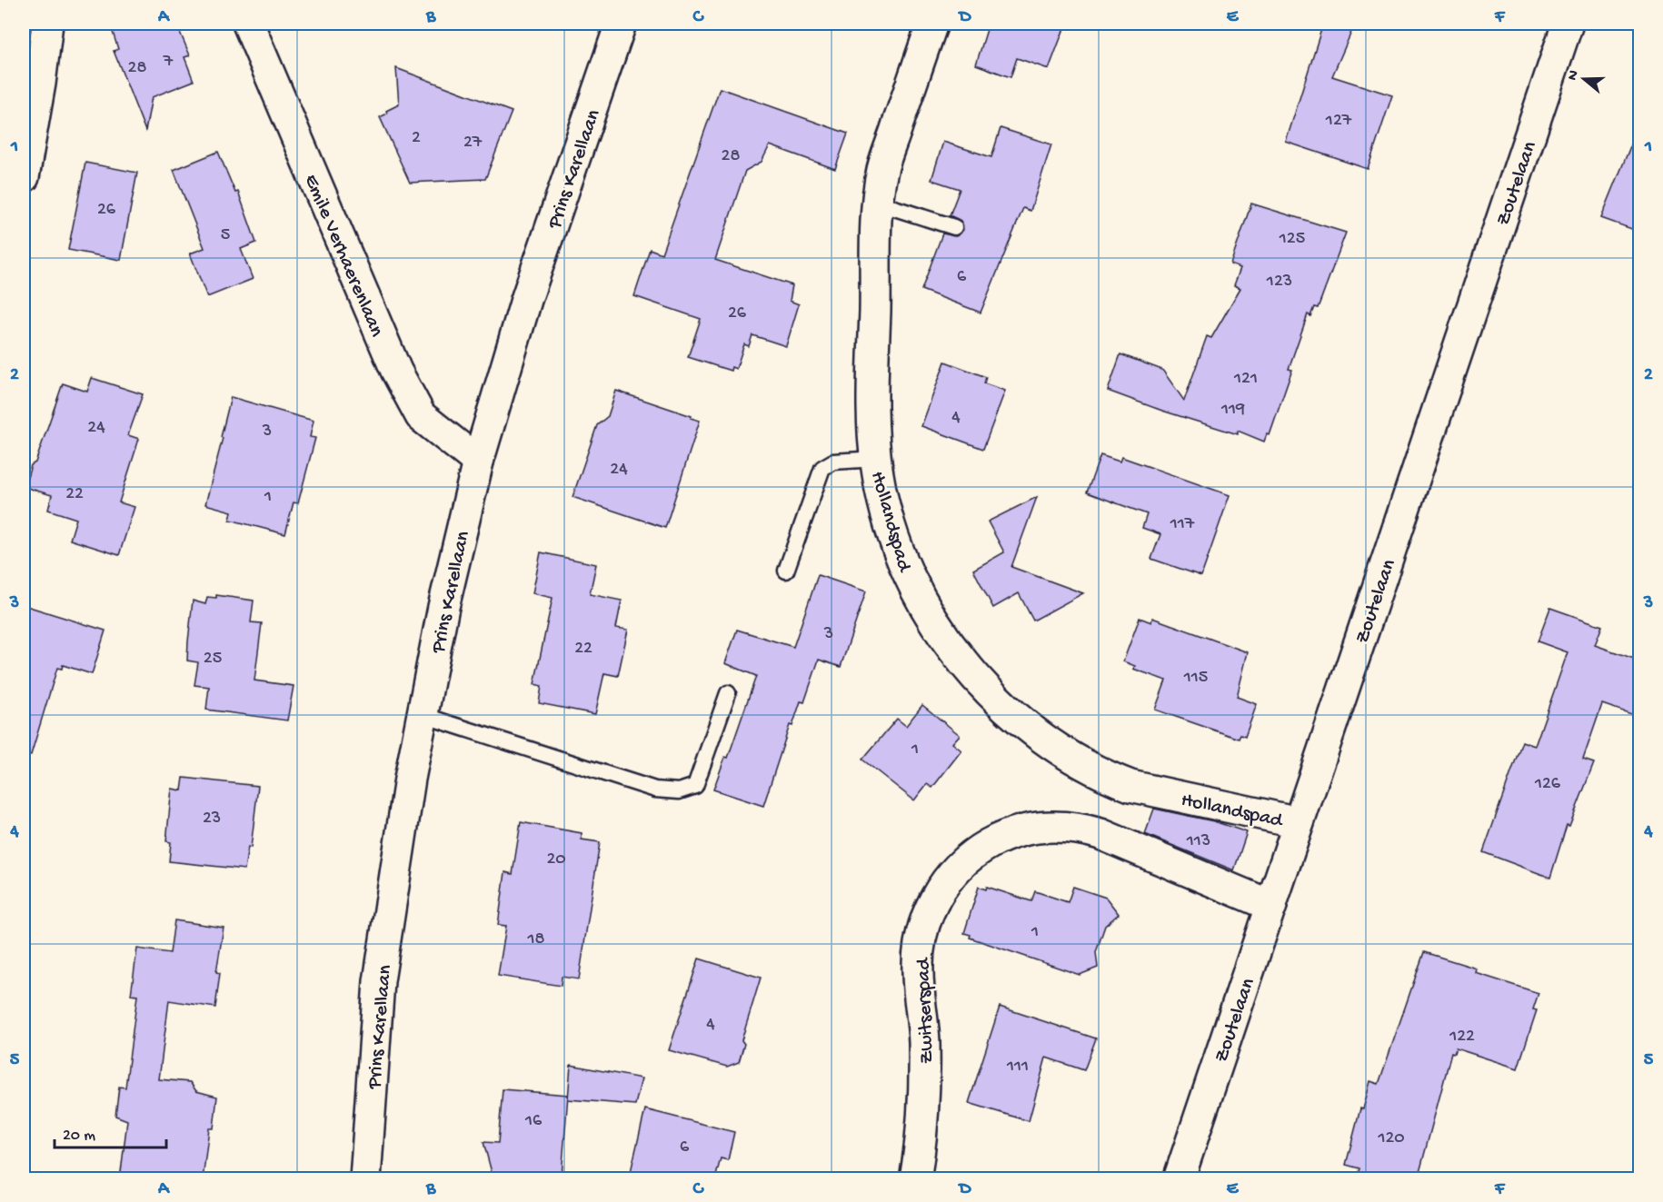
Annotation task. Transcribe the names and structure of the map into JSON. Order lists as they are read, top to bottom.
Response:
{
  "streets": {
    "street": [
      "Prins Karellaan",
      "Zoutelaan",
      "Emile Verhaerenlaan",
      "Hollandspad",
      "Zwitserspad"
    ]
  },
  "crossings": [
    ["Prins Karellaan", "Emile Verhaerenlaan"],
    ["Zoutelaan", "Hollandspad"],
    ["Zoutelaan", "Zwitserspad"]
  ],
  "house_numbers": [
    "7",
    "28",
    "127",
    "2",
    "27",
    "28",
    "26",
    "5",
    "125",
    "6",
    "123",
    "26",
    "121",
    "119",
    "4",
    "24",
    "3",
    "24",
    "22",
    "1",
    "117",
    "3",
    "22",
    "25",
    "115",
    "1",
    "126",
    "23",
    "113",
    "20",
    "1",
    "18",
    "4",
    "122",
    "111",
    "16",
    "120",
    "6"
  ],
  "scale_bar": "20 m",
  "north": "left",
  "grid": {
    "columns": [
      "A",
      "B",
      "C",
      "D",
      "E",
      "F"
    ],
    "rows": [
      "1",
      "2",
      "3",
      "4",
      "5"
    ]
  }
}
